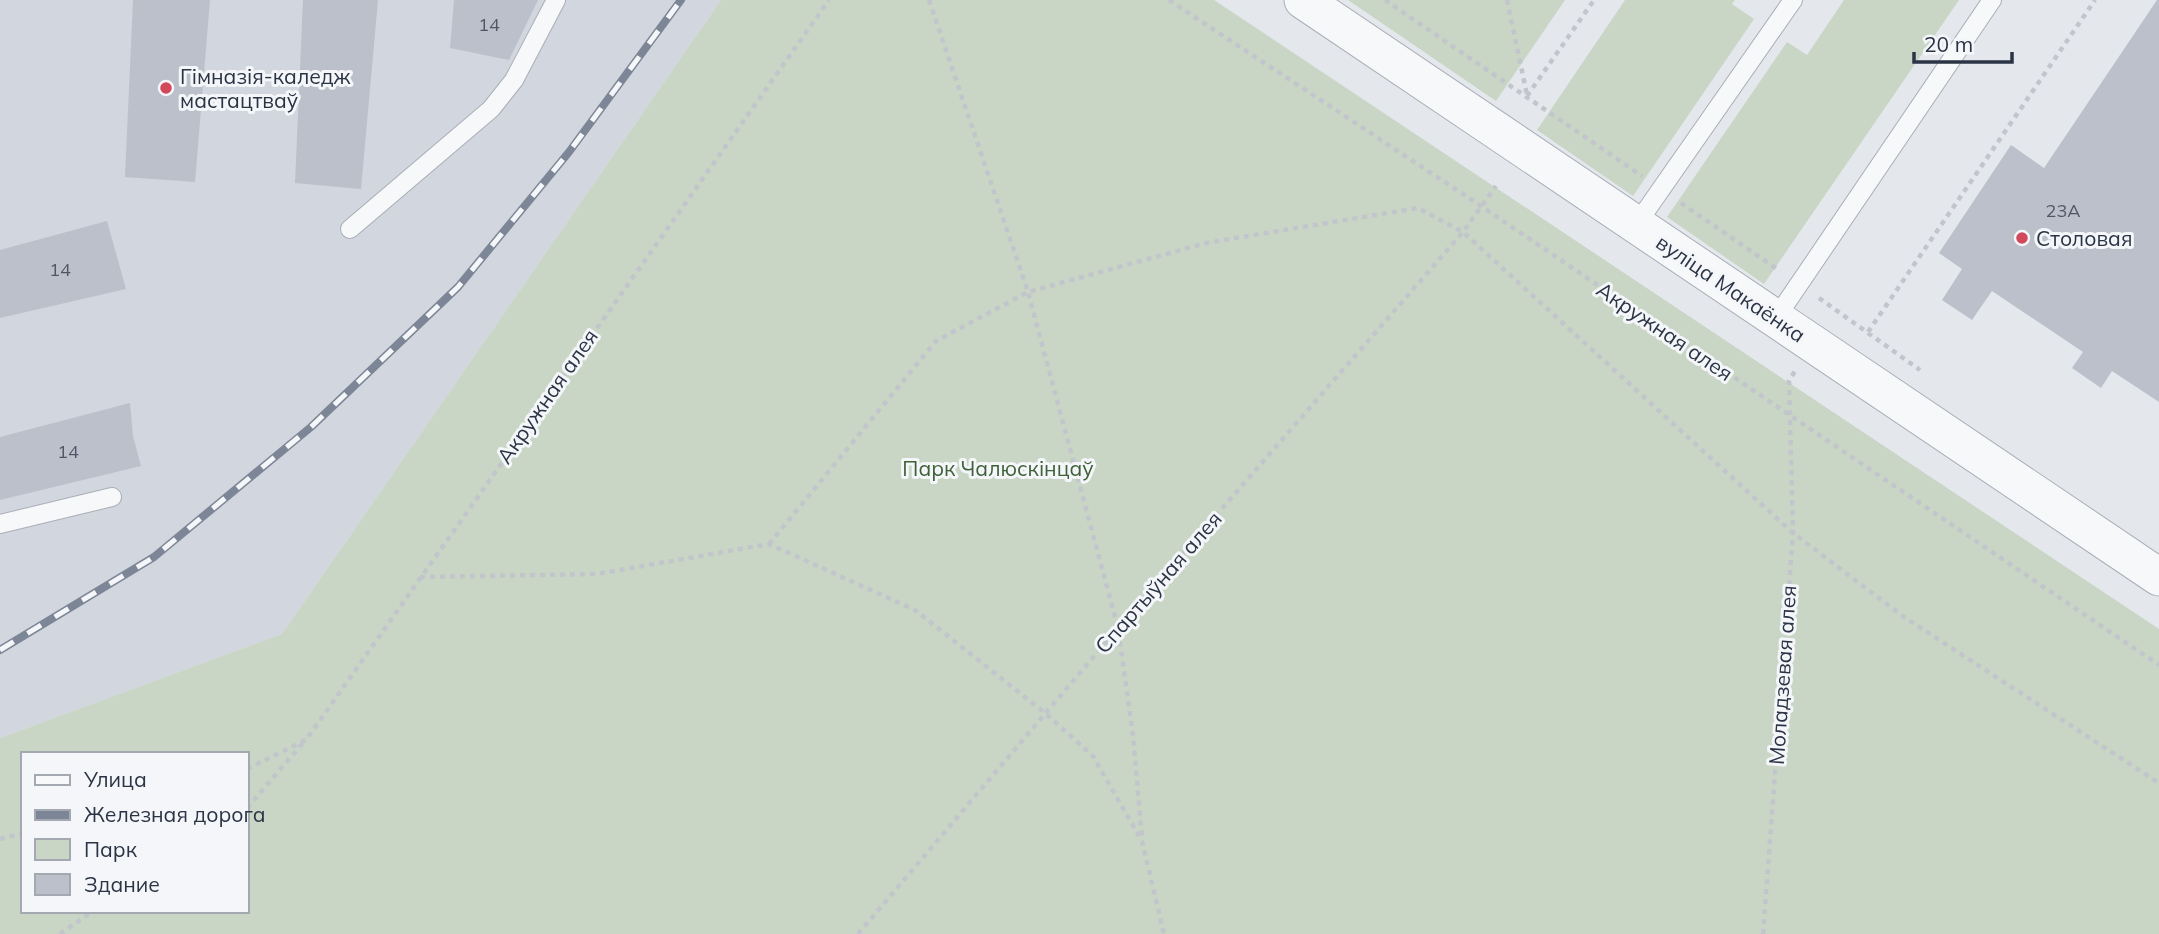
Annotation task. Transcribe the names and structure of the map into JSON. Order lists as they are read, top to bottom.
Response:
{
  "streets": {
    "street": ["вуліца Макаёнка"],
    "path": ["Акружная алея", "Спартыўная алея", "Моладзевая алея"]
  },
  "crossings": [
    ["Акружная алея", "Спартыўная алея"],
    ["Акружная алея", "Моладзевая алея"]
  ],
  "parks": ["Парк Чалюскінцаў"],
  "places": ["Гімназія-каледж мастацтваў", "Столовая"],
  "house_numbers": [
    "14",
    "23А",
    "14",
    "14"
  ],
  "legend": [
    "Улица",
    "Железная дорога",
    "Парк",
    "Здание"
  ],
  "scale_bar": "20 m"
}
